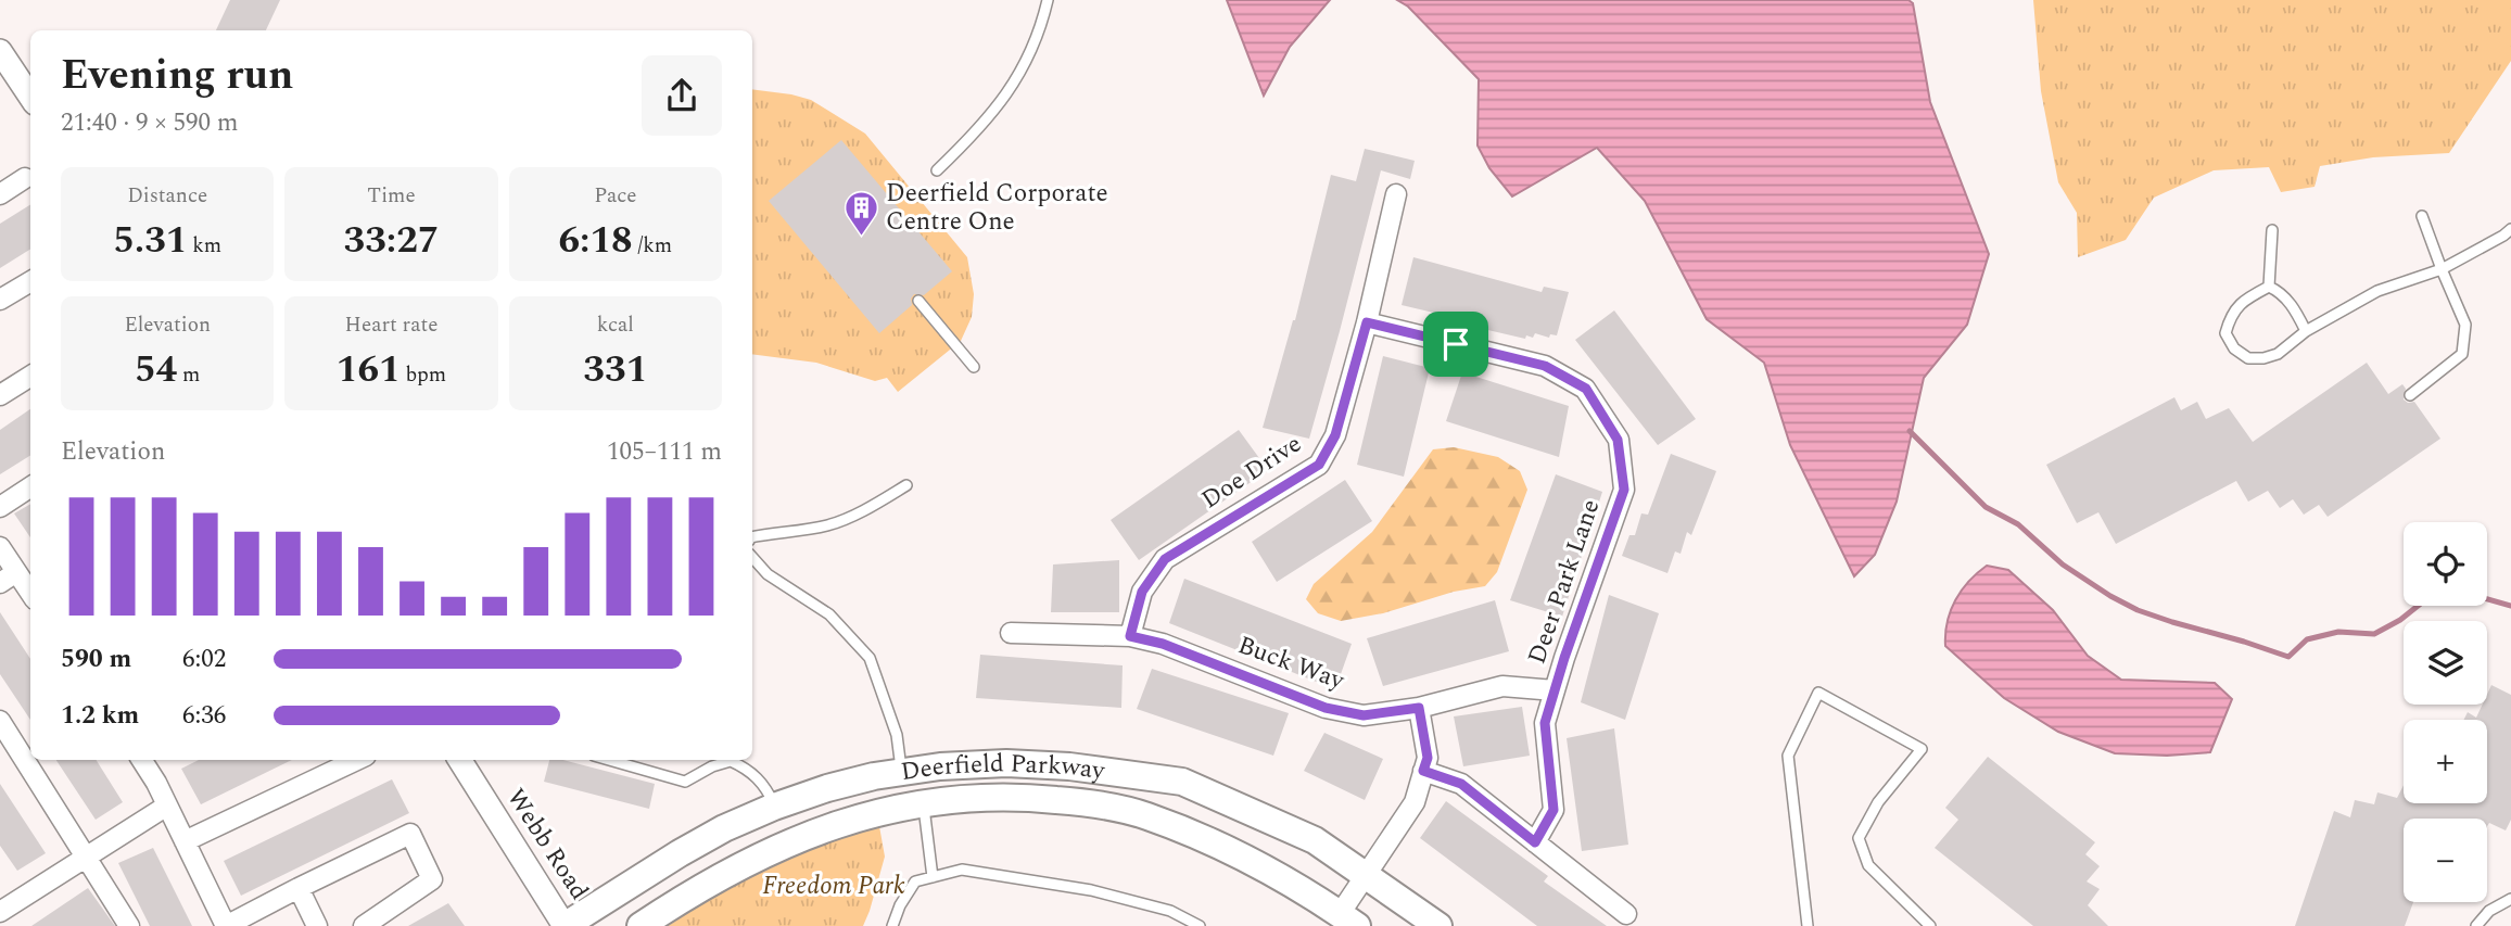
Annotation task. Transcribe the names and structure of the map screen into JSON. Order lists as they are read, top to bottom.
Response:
{
  "streets": {
    "main road": ["Deerfield Parkway"],
    "street": [
      "Doe Drive",
      "Deer Park Lane",
      "Buck Way",
      "Webb Road"
    ]
  },
  "crossings": [
    ["Doe Drive", "Deer Park Lane"],
    ["Doe Drive", "Buck Way"],
    ["Deer Park Lane", "Buck Way"],
    ["Deerfield Parkway", "Webb Road"]
  ],
  "parks": ["Freedom Park"],
  "places": {
    "building": ["Deerfield Corporate Centre One"]
  },
  "page": {
    "heading": ["Evening run", "21:40 · 9 × 590 m"],
    "stats": [
      ["Distance", "5.31 km"],
      ["Time", "33:27"],
      ["Pace", "6:18 /km"],
      ["Elevation", "54 m"],
      ["Heart rate", "161 bpm"],
      ["kcal", "331"]
    ],
    "chart": ["Elevation", "105–111 m"],
    "map_buttons": ["+", "−"],
    "list": [
      {
        "name": "590 m",
        "note": "6:02"
      },
      {
        "name": "1.2 km",
        "note": "6:36"
      }
    ]
  }
}
